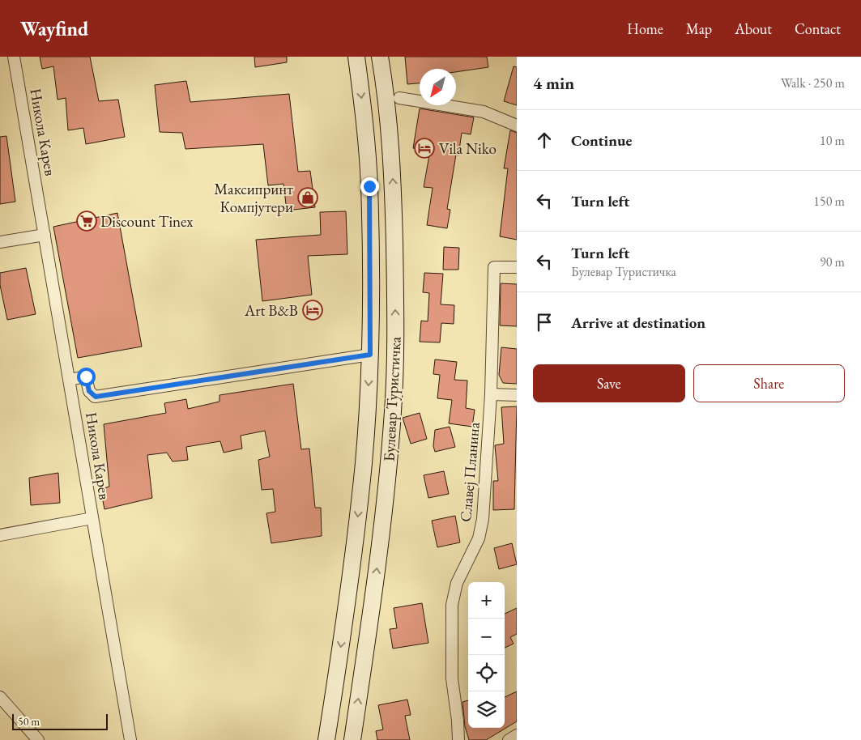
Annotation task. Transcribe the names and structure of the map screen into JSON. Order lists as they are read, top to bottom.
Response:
{
  "streets": {
    "main road": ["Булевар Туристичка"],
    "street": ["Никола Карев", "Славеј Планина"]
  },
  "places": {
    "hotel": ["Vila Niko", "Art B&B"],
    "shop": ["Максипринт Компјутери"],
    "supermarket": ["Discount Tinex"]
  },
  "scale_bar": "50 m",
  "north": "bottom left",
  "page": {
    "header": "Wayfind",
    "nav": [
      "Home",
      "Map",
      "About",
      "Contact"
    ],
    "heading": ["4 min", "Walk · 250 m"],
    "list": [
      ["Continue", "10 m"],
      ["Turn left", "150 m"],
      ["Turn left", "Булевар Туристичка", "90 m"],
      "Arrive at destination"
    ],
    "buttons": ["Save", "Share"],
    "map_buttons": ["+", "−"],
    "scale": "50 m"
  }
}
